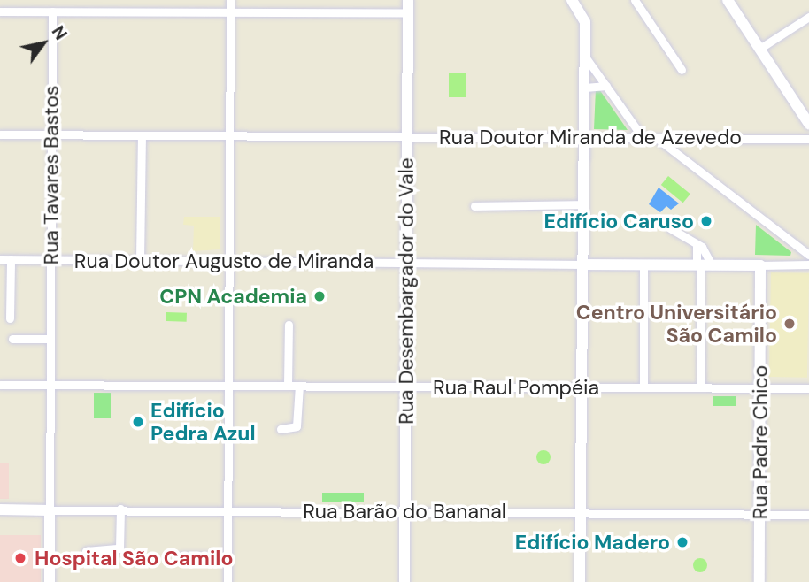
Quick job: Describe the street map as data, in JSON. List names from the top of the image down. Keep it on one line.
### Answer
{"streets":{"street":["Rua Doutor Miranda de Azevedo","Rua Tavares Bastos","Rua Doutor Augusto de Miranda","Rua Desembargador do Vale","Rua Raul Pompéia","Rua Padre Chico","Rua Barão do Bananal"]},"crossings":[["Rua Doutor Miranda de Azevedo","Rua Tavares Bastos"],["Rua Doutor Miranda de Azevedo","Rua Desembargador do Vale"],["Rua Tavares Bastos","Rua Doutor Augusto de Miranda"],["Rua Tavares Bastos","Rua Raul Pompéia"],["Rua Tavares Bastos","Rua Barão do Bananal"],["Rua Doutor Augusto de Miranda","Rua Desembargador do Vale"],["Rua Doutor Augusto de Miranda","Rua Padre Chico"],["Rua Desembargador do Vale","Rua Raul Pompéia"],["Rua Desembargador do Vale","Rua Barão do Bananal"],["Rua Raul Pompéia","Rua Padre Chico"],["Rua Padre Chico","Rua Barão do Bananal"]],"places":["Edifício Caruso","CPN Academia","Centro Universitário São Camilo","Edifício Pedra Azul","Edifício Madero","Hospital São Camilo"],"north":"top right"}
